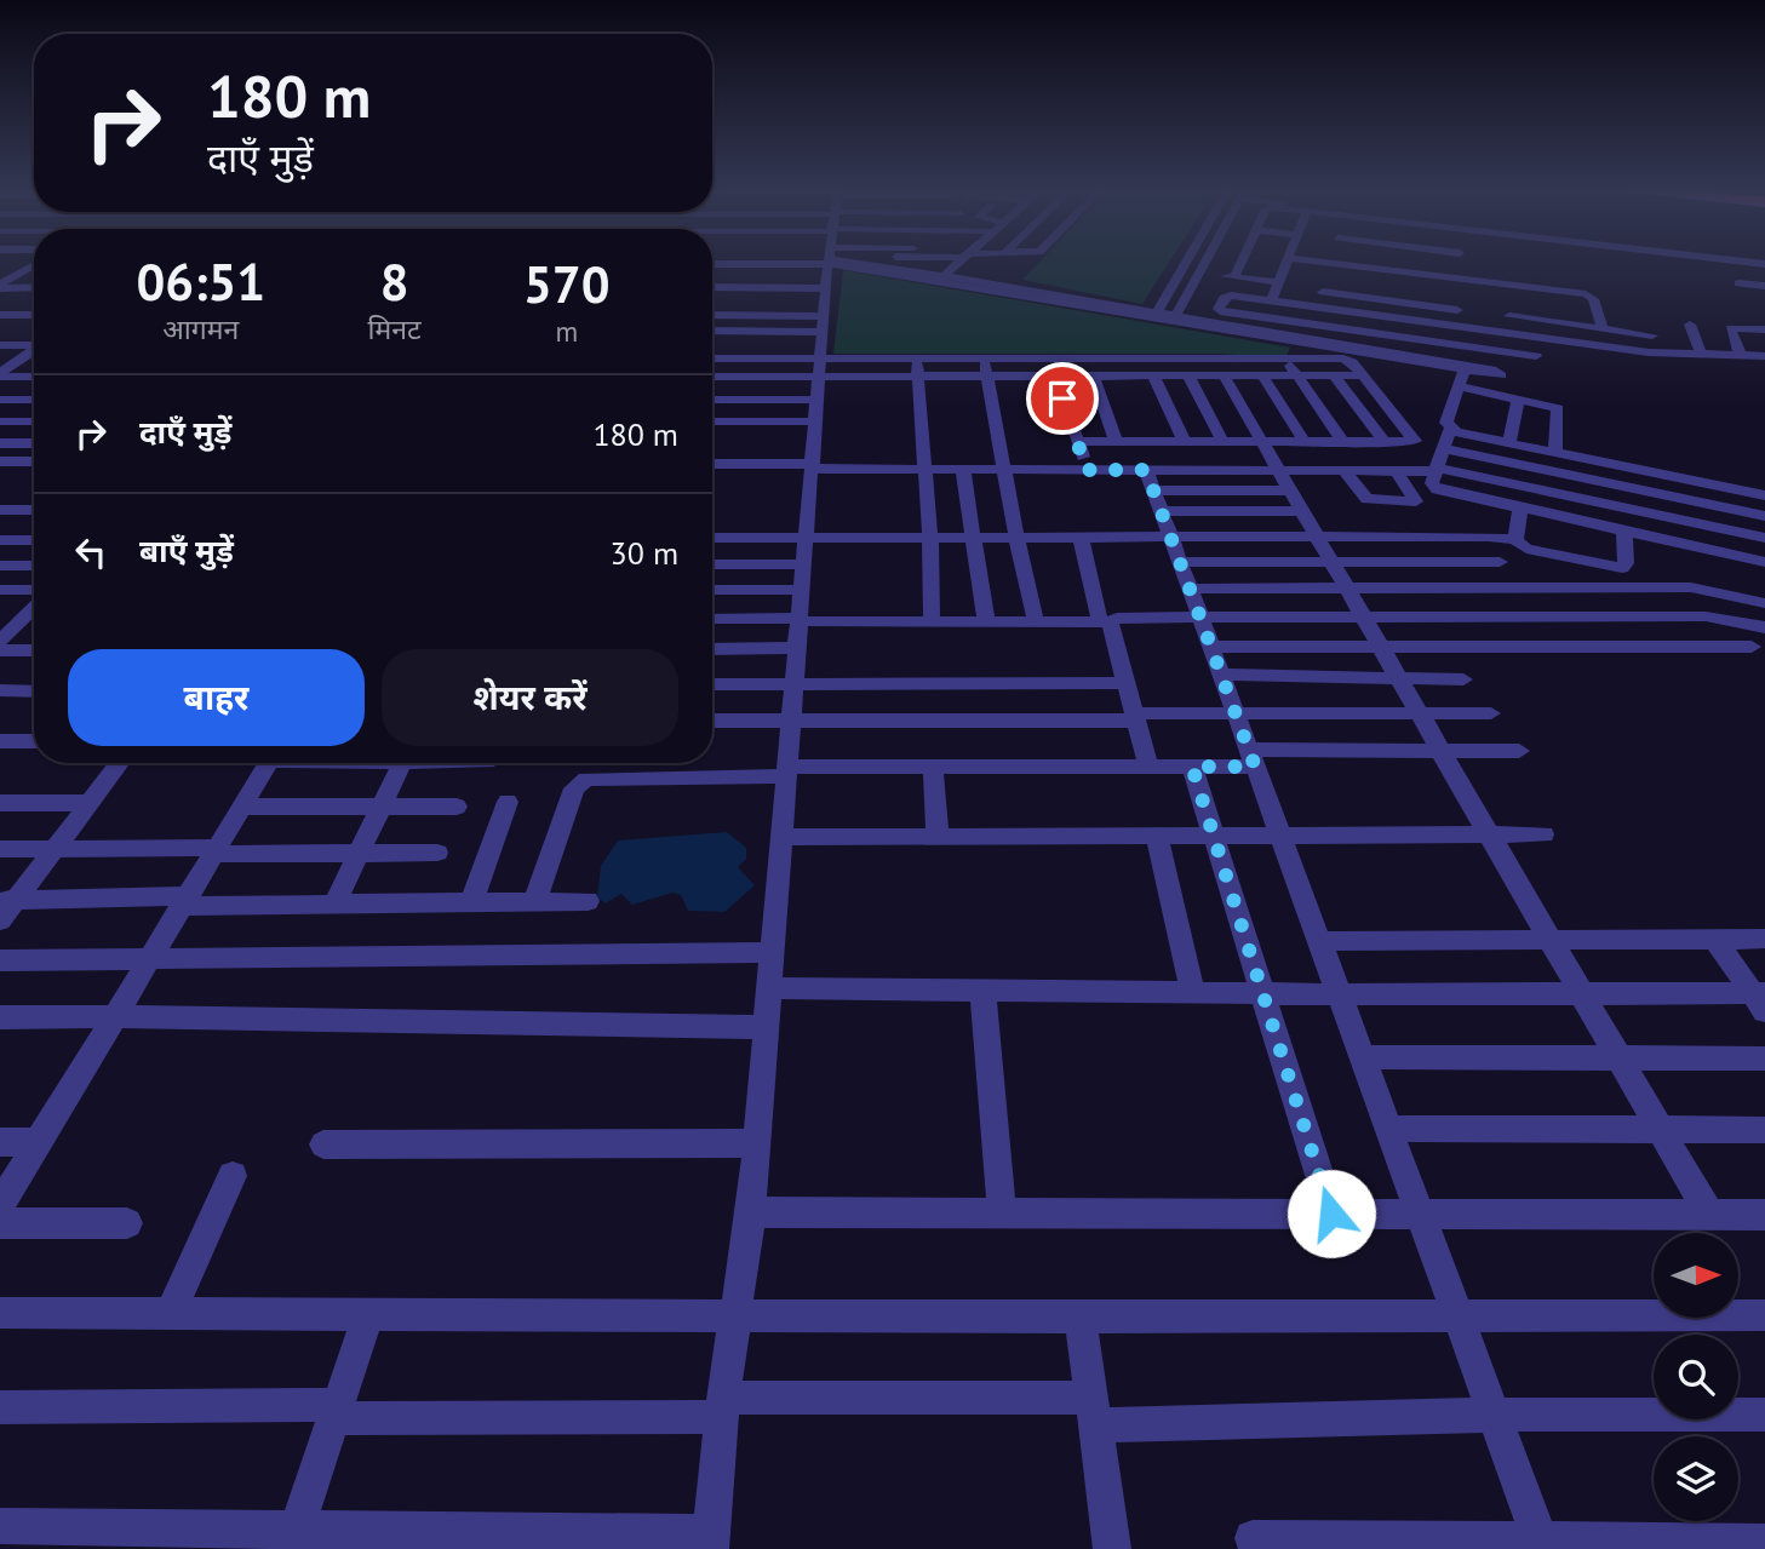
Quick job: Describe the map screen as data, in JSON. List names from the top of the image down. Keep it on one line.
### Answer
{"north":"right","page":{"turn":["180 m","दाएँ मुड़ें"],"eta":["06:51","आगमन","8","मिनट","570","m"],"list":[{"name":"दाएँ मुड़ें","value":"180 m"},{"name":"बाएँ मुड़ें","value":"30 m"}],"buttons":["बाहर","शेयर करें"]}}
